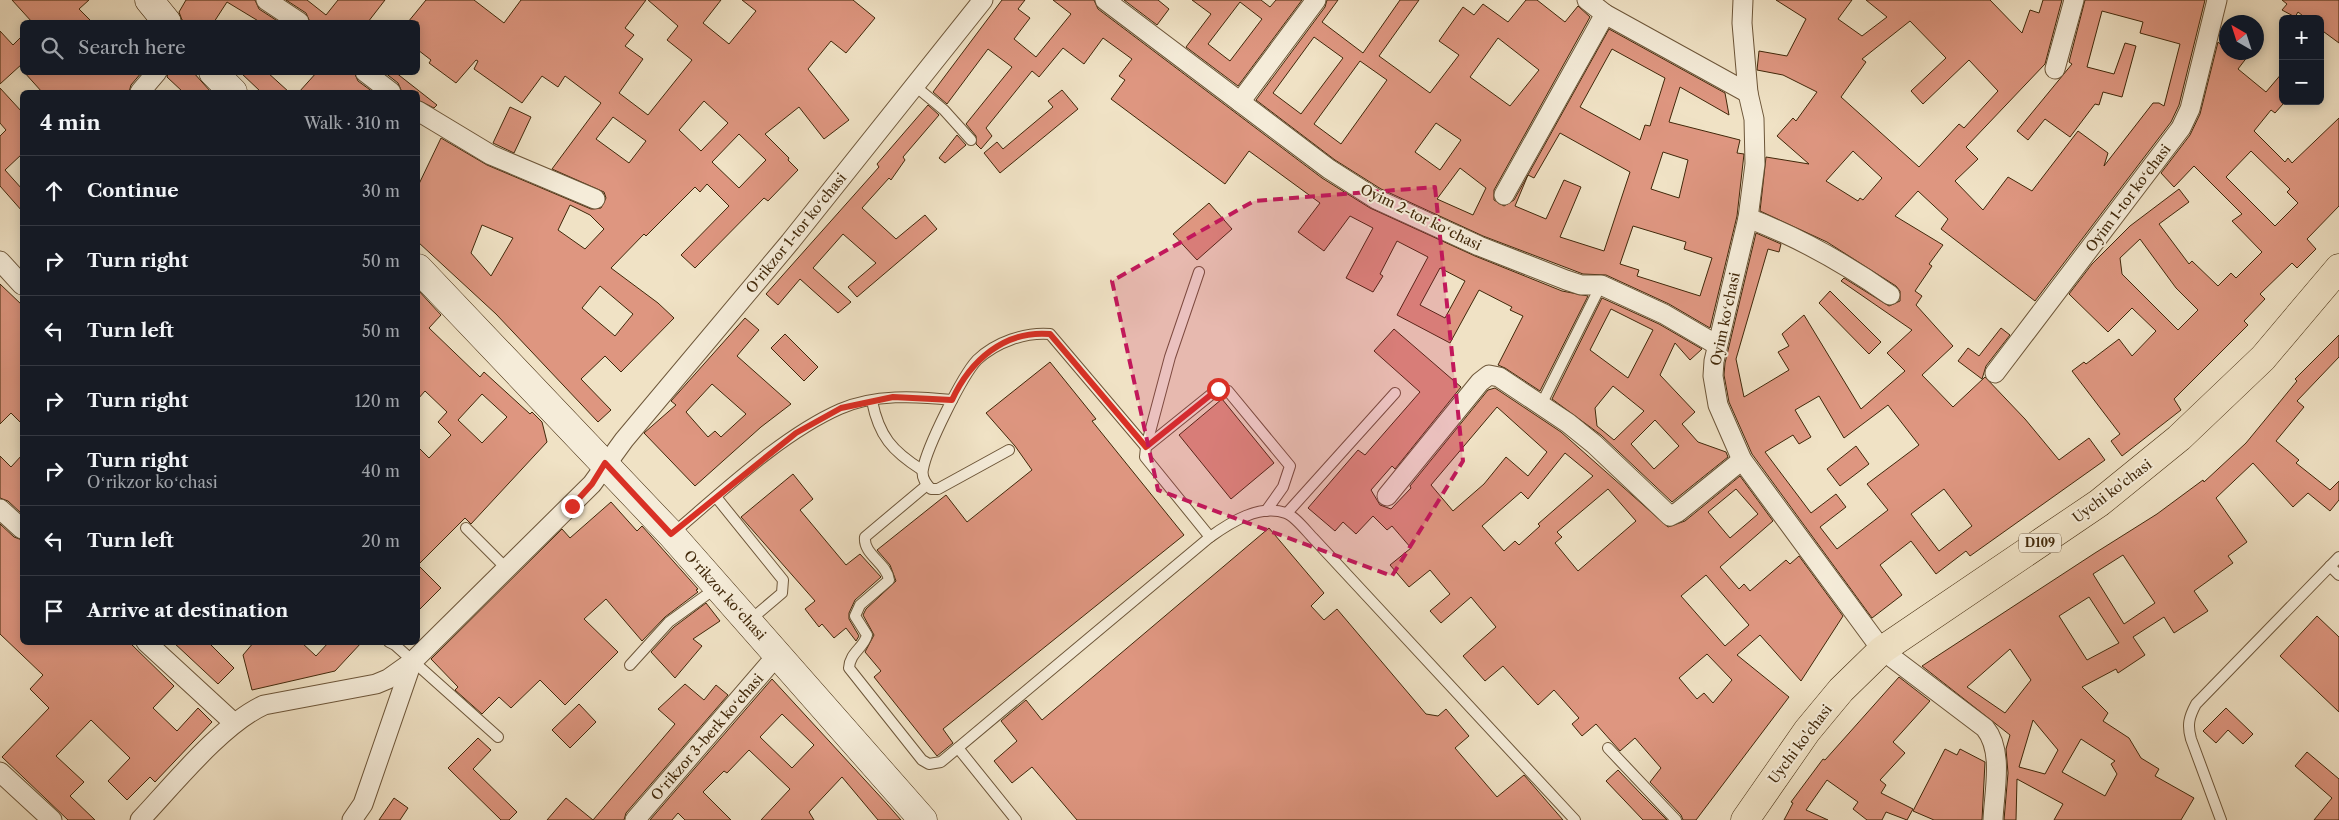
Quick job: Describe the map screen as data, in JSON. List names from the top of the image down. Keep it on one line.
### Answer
{"streets":{"main road":["Uychi ko'chasi","D109","Oʻrikzor koʻchasi"],"street":["Oyim 1-tor koʻchasi","Oyim 2-tor koʻchasi","Oʻrikzor 1-tor koʻchasi","Oyim koʻchasi","Oʻrikzor 3-berk koʻchasi"]},"crossings":[["Oyim 2-tor koʻchasi","Oyim koʻchasi"],["Oʻrikzor 1-tor koʻchasi","Oʻrikzor koʻchasi"],["Oyim koʻchasi","Uychi ko'chasi"],["Oʻrikzor koʻchasi","Oʻrikzor 3-berk koʻchasi"]],"north":"top left","page":{"map_buttons":["+","−"],"search":"Search here","heading":["4 min","Walk · 310 m"],"list":[["Continue","30 m"],["Turn right","50 m"],["Turn left","50 m"],["Turn right","120 m"],["Turn right","Oʻrikzor koʻchasi","40 m"],["Turn left","20 m"],"Arrive at destination"]}}
